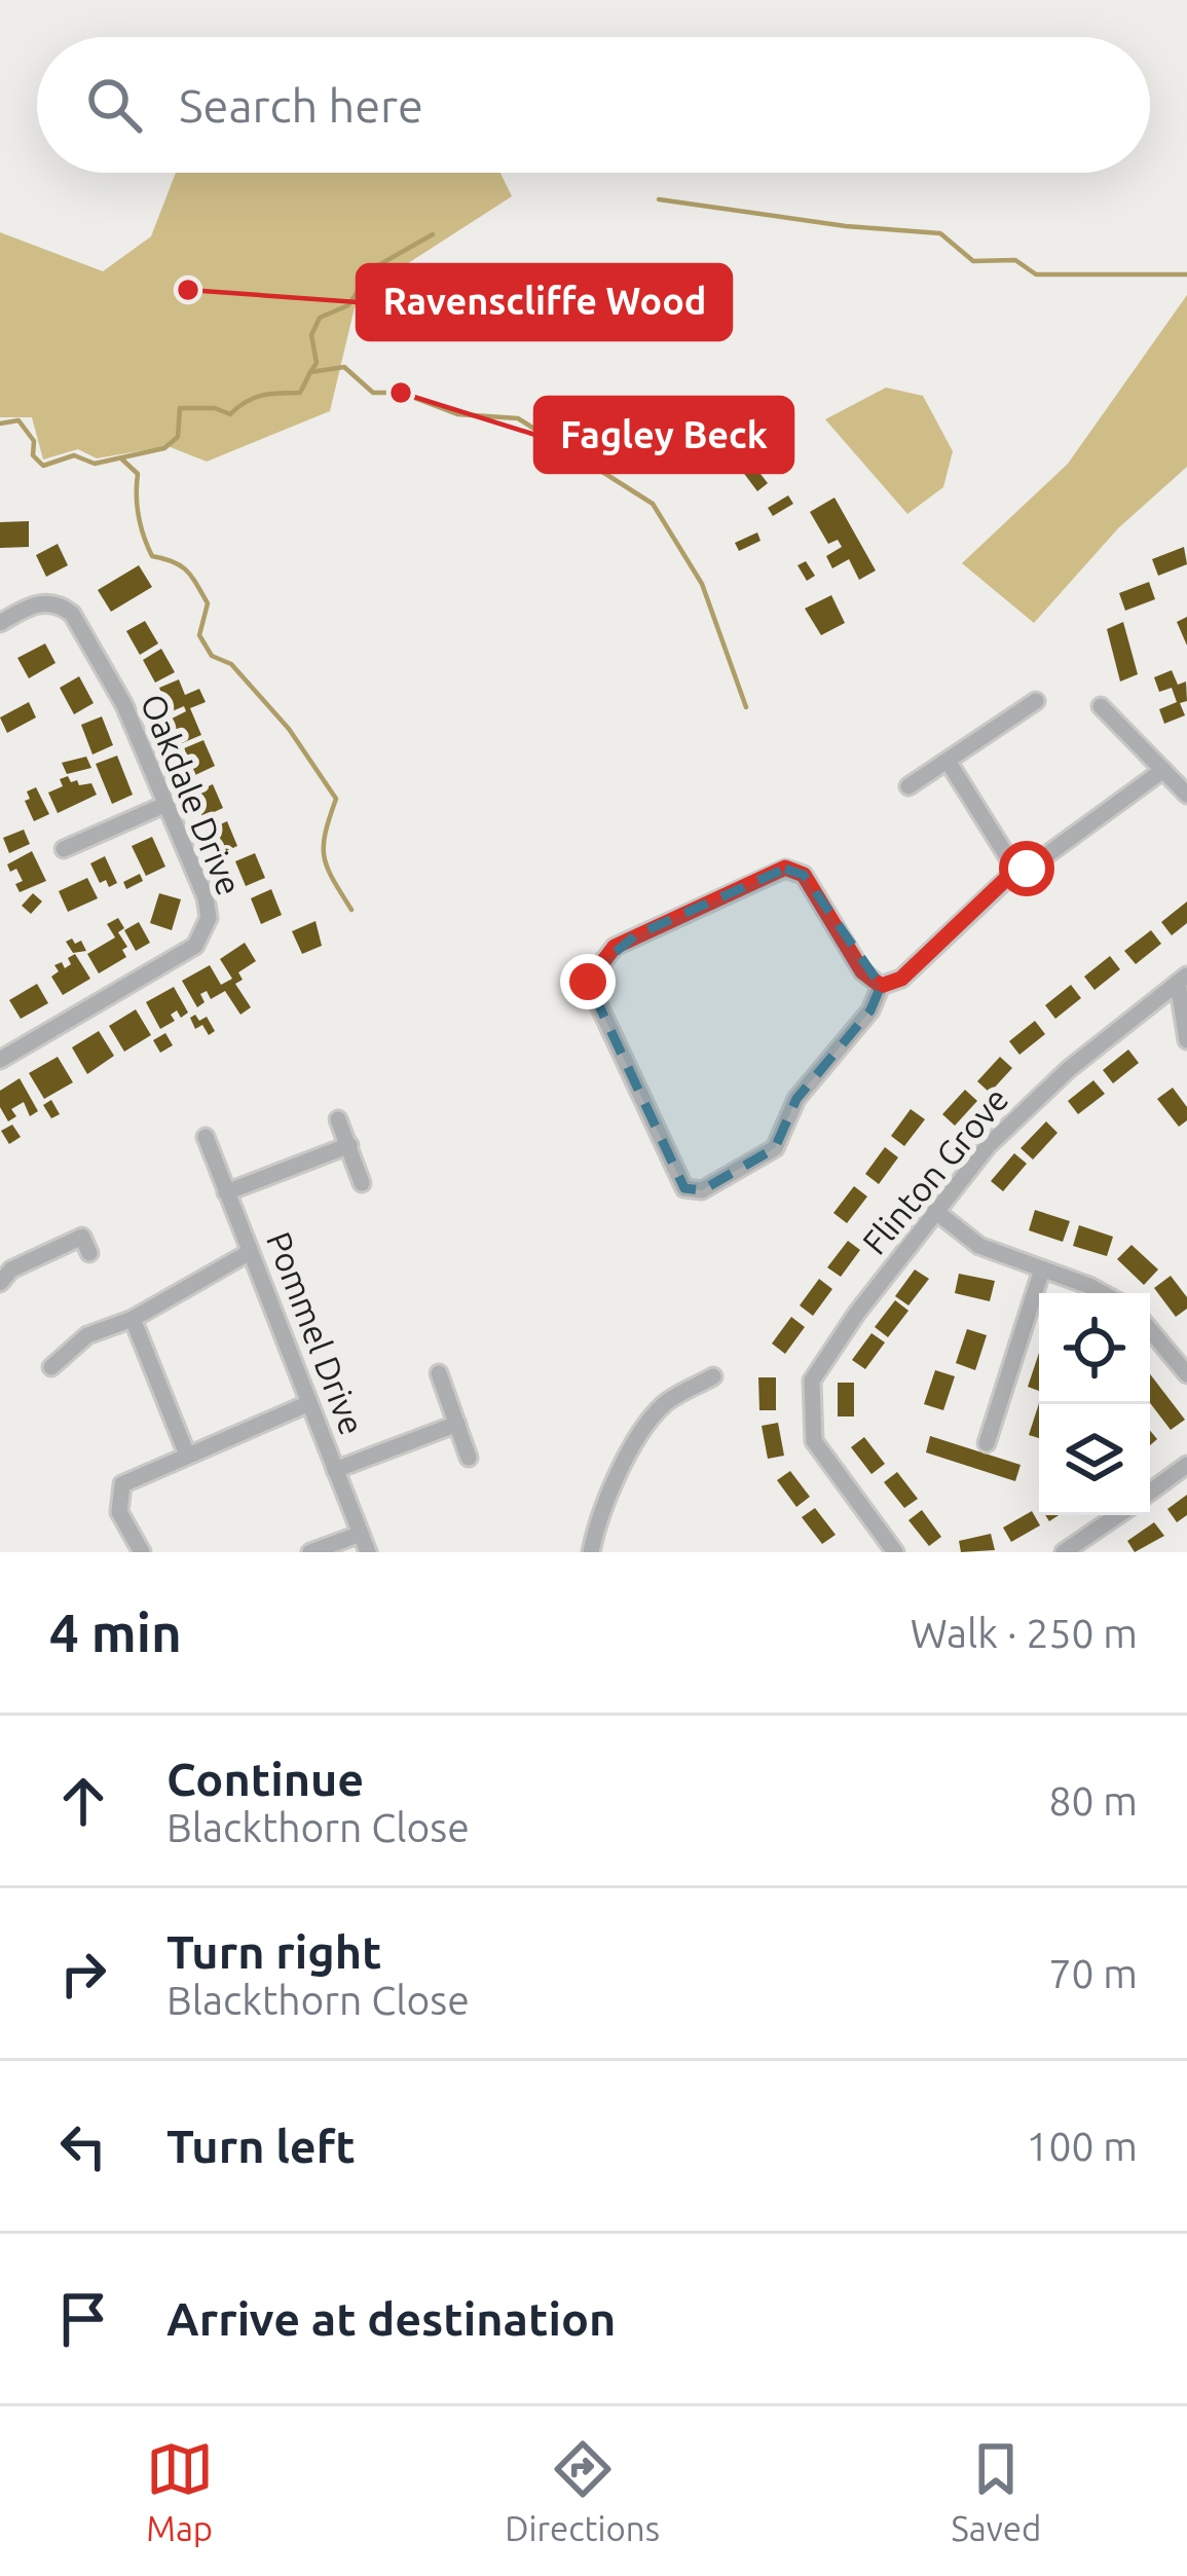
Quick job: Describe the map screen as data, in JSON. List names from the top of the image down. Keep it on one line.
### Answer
{"streets":{"street":["Oakdale Drive","Flinton Grove","Pommel Drive"]},"places":["Ravenscliffe Wood","Fagley Beck"],"page":{"search":"Search here","heading":["4 min","Walk · 250 m"],"list":[["Continue","Blackthorn Close","80 m"],["Turn right","Blackthorn Close","70 m"],["Turn left","100 m"],"Arrive at destination"],"nav":["Map","Directions","Saved"]}}
